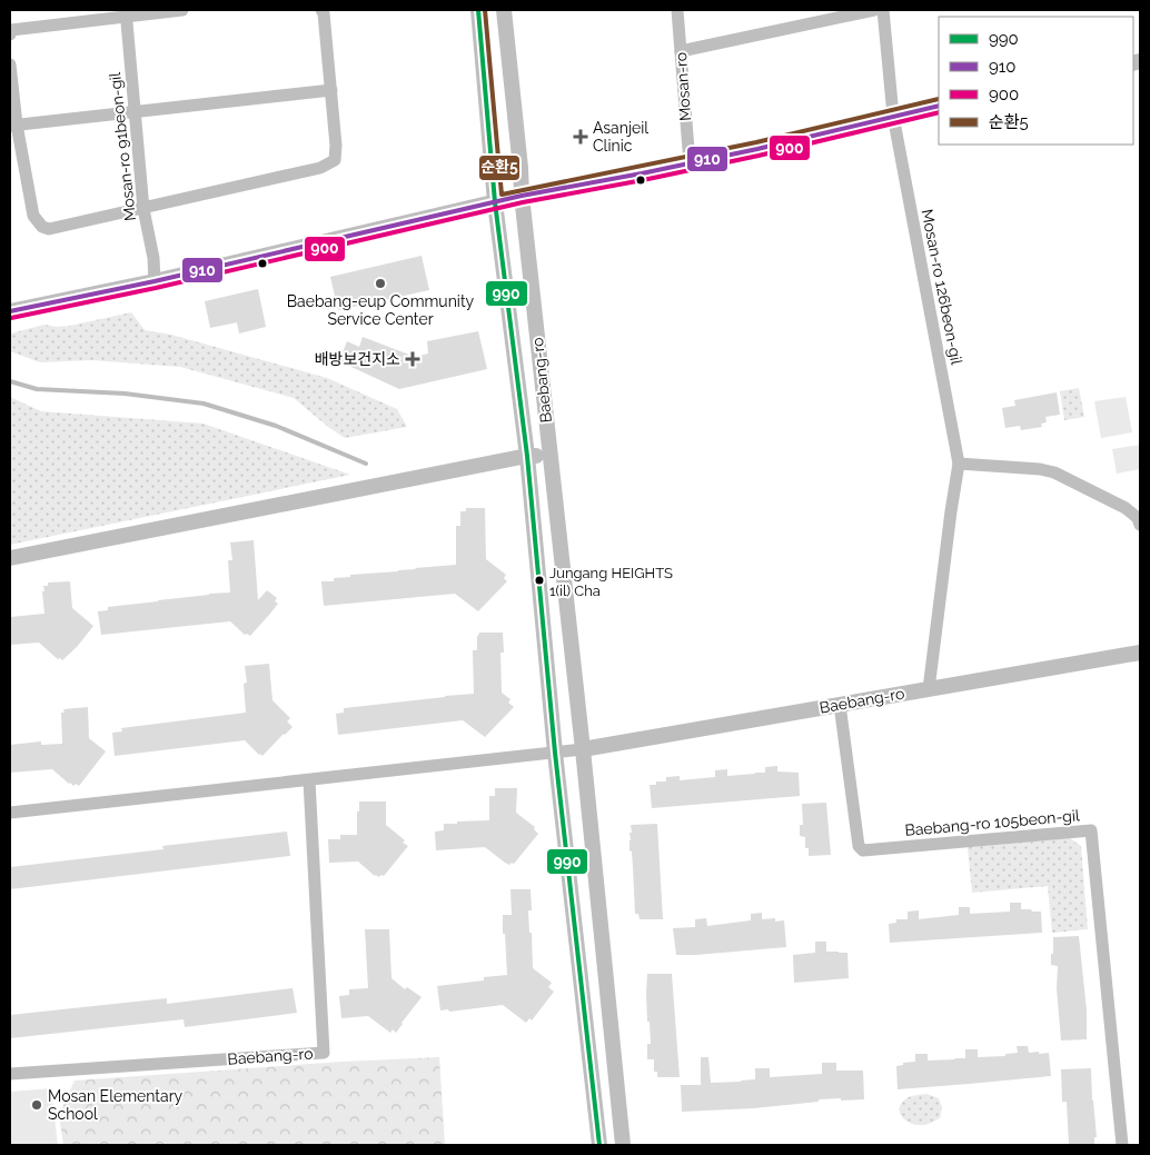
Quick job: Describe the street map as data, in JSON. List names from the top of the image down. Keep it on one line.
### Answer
{"streets":{"street":["Mosan-ro","Mosan-ro 91beon-gil","Mosan-ro 126beon-gil","Baebang-ro","Baebang-ro 105beon-gil"]},"crossings":[["Mosan-ro 126beon-gil","Baebang-ro"],["Baebang-ro","Baebang-ro 105beon-gil"]],"places":{"health":["Asanjeil Clinic","배방보건지소"],"other":["Baebang-eup Community Service Center","Jungang HEIGHTS 1(il) Cha","Mosan Elementary School"]},"lines":["transit line 990","transit line 순환5","transit line 910","transit line 900"],"legend":["990","910","900","순환5"]}
